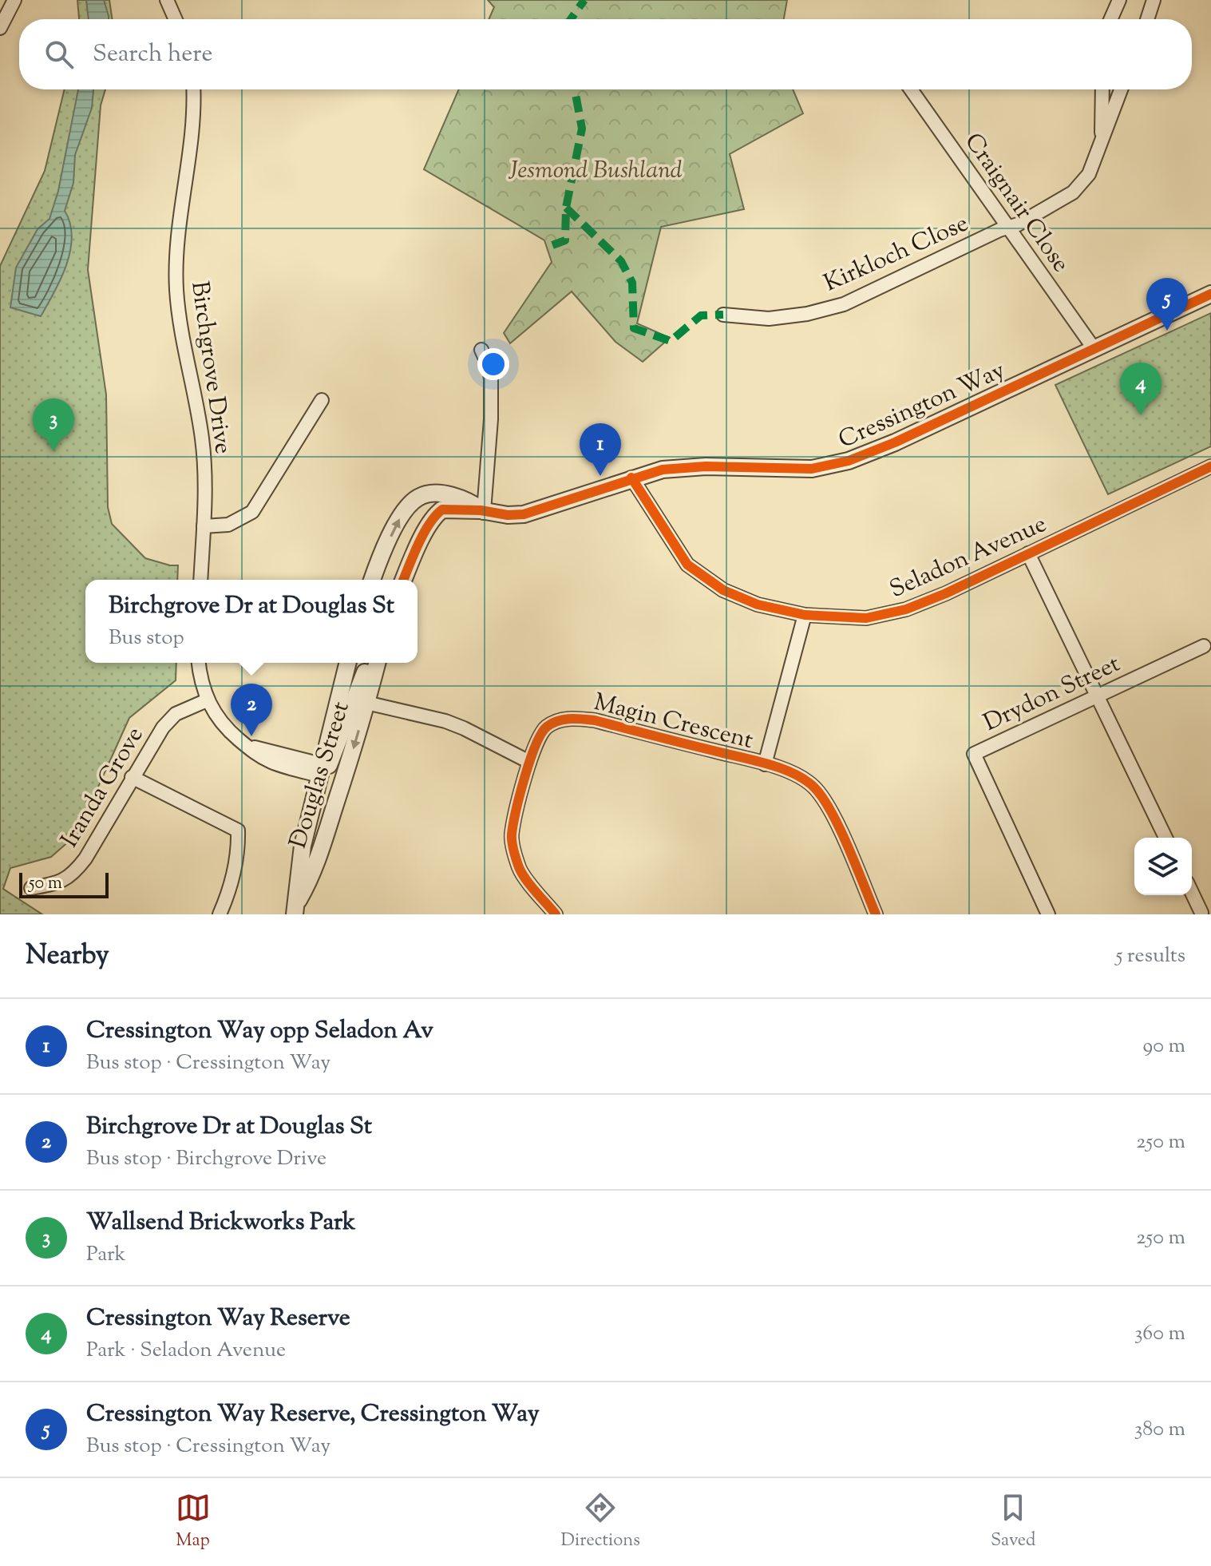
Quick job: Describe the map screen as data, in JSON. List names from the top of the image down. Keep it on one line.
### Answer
{"streets":{"street":["Craignair Close","Kirkloch Close","Birchgrove Drive","Cressington Way","Seladon Avenue","Drydon Street","Magin Crescent","Douglas Street","Iranda Grove"]},"crossings":[["Craignair Close","Kirkloch Close"],["Craignair Close","Cressington Way"],["Cressington Way","Seladon Avenue"]],"parks":["Jesmond Bushland"],"scale_bar":"50 m","page":{"search":"Search here","pins":["5","4","3","1","2"],"popup":["Birchgrove Dr at Douglas St","Bus stop"],"scale":"50 m","heading":["Nearby","5 results"],"list":[{"mark":"1","name":"Cressington Way opp Seladon Av","note":"Bus stop · Cressington Way","value":"90 m"},{"mark":"2","name":"Birchgrove Dr at Douglas St","note":"Bus stop · Birchgrove Drive","value":"250 m"},{"mark":"3","name":"Wallsend Brickworks Park","note":"Park","value":"250 m"},{"mark":"4","name":"Cressington Way Reserve","note":"Park · Seladon Avenue","value":"360 m"},{"mark":"5","name":"Cressington Way Reserve, Cressington Way","note":"Bus stop · Cressington Way","value":"380 m"}],"nav":["Map","Directions","Saved"]}}
